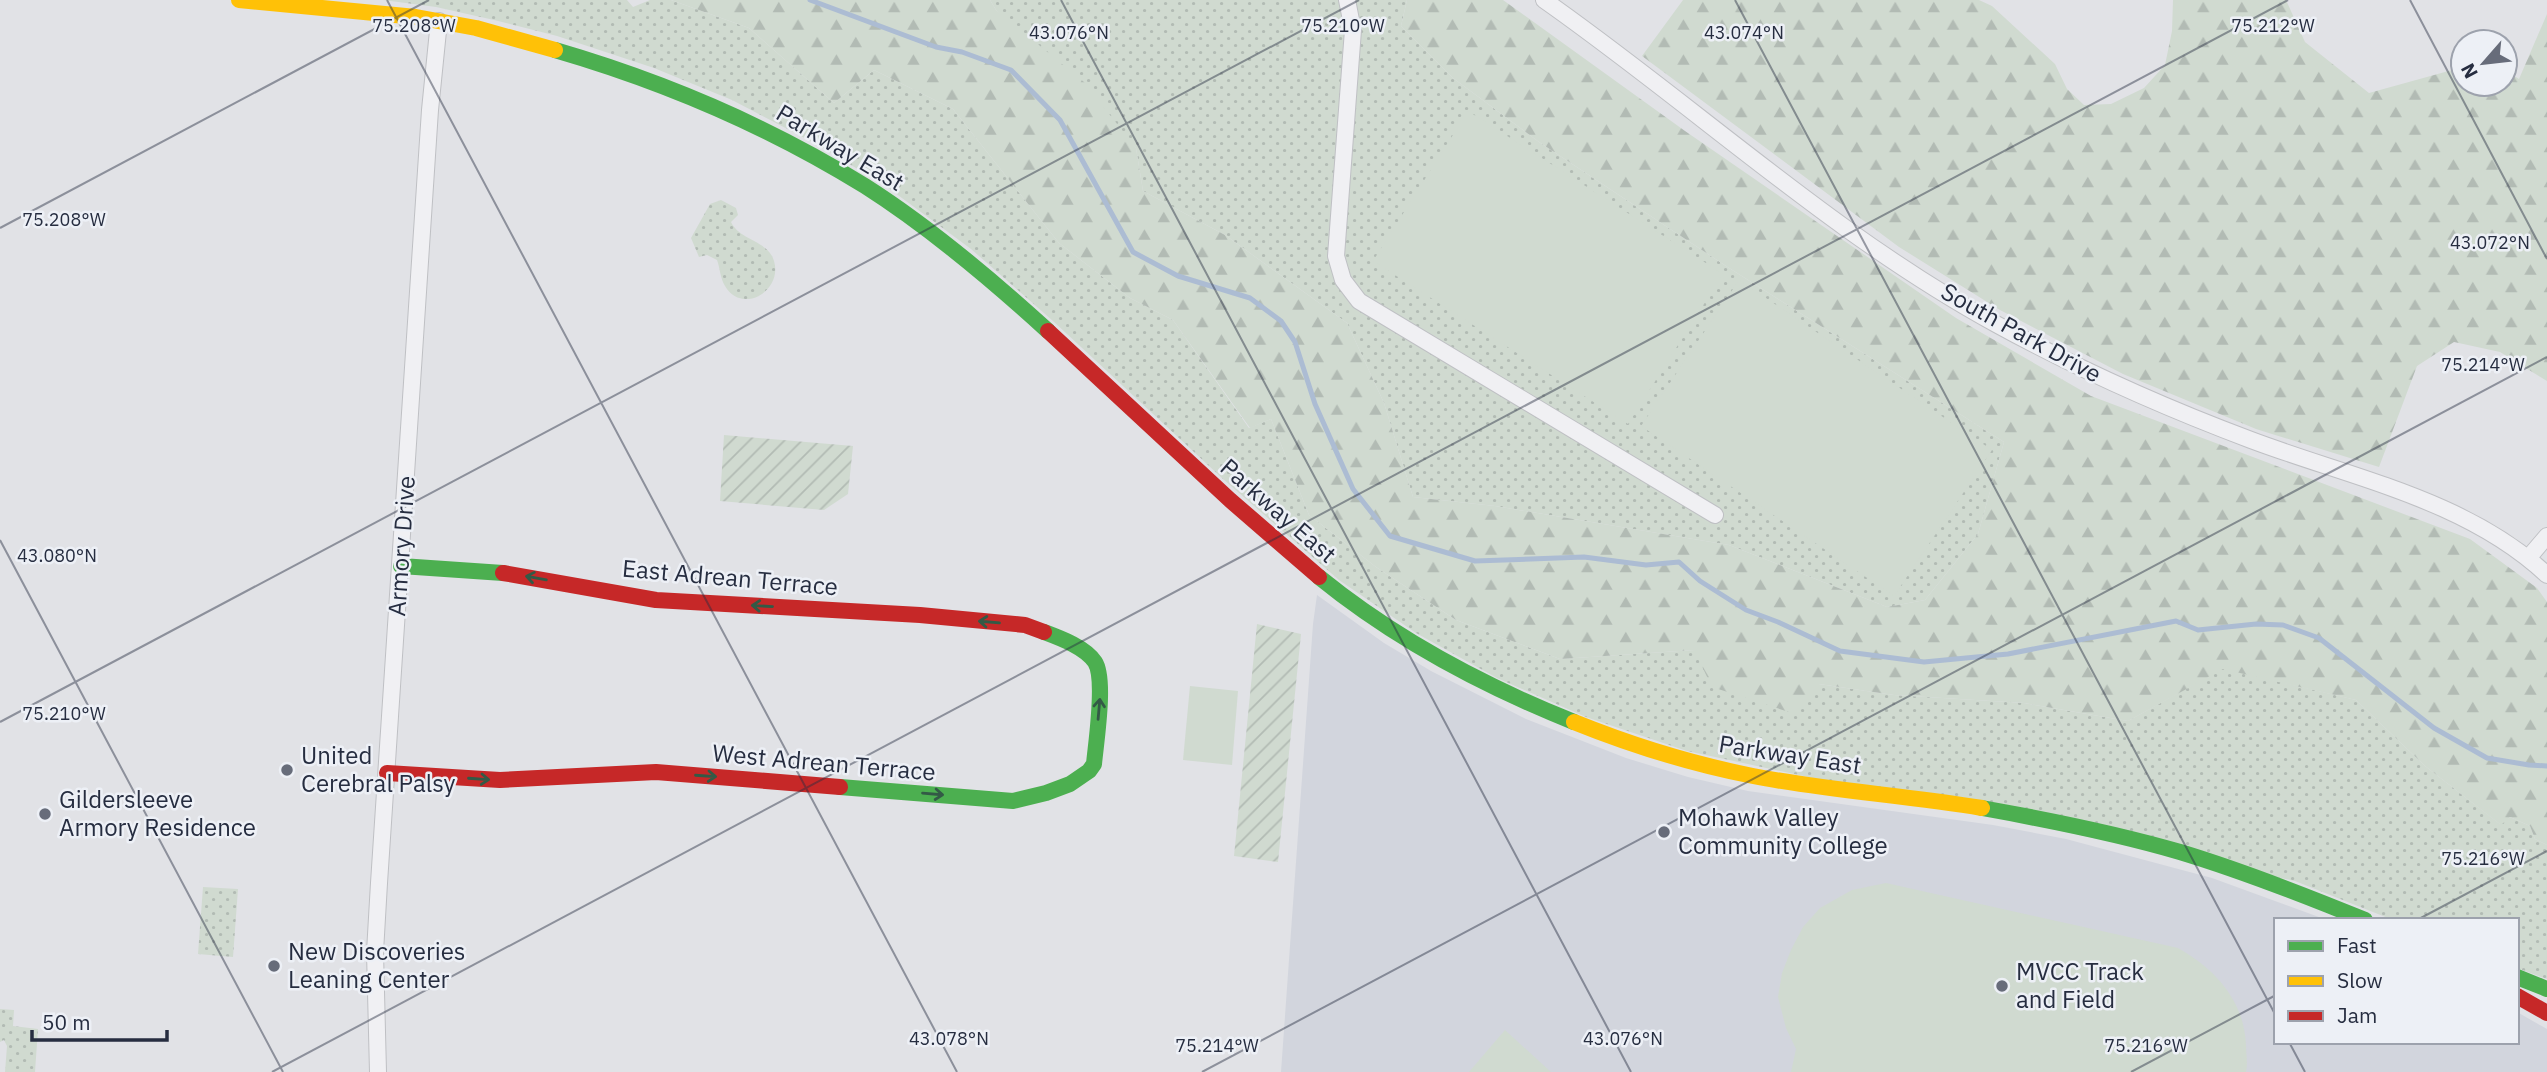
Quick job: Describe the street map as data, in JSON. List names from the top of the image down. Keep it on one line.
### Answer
{"streets":{"street":["Parkway East","South Park Drive","Armory Drive","East Adrean Terrace","West Adrean Terrace"]},"crossings":[["Parkway East","Armory Drive"],["Armory Drive","East Adrean Terrace"],["Armory Drive","West Adrean Terrace"],["East Adrean Terrace","West Adrean Terrace"]],"one_way":["East Adrean Terrace"],"places":["United Cerebral Palsy","Gildersleeve Armory Residence","Mohawk Valley Community College","New Discoveries Leaning Center","MVCC Track and Field"],"legend":["Fast","Slow","Jam"],"scale_bar":"50 m","north":"bottom left","coordinates":["75.210°W","75.212°W","75.208°W","43.076°N","43.074°N","43.072°N","75.214°W","43.080°N","75.216°W","43.078°N"]}
